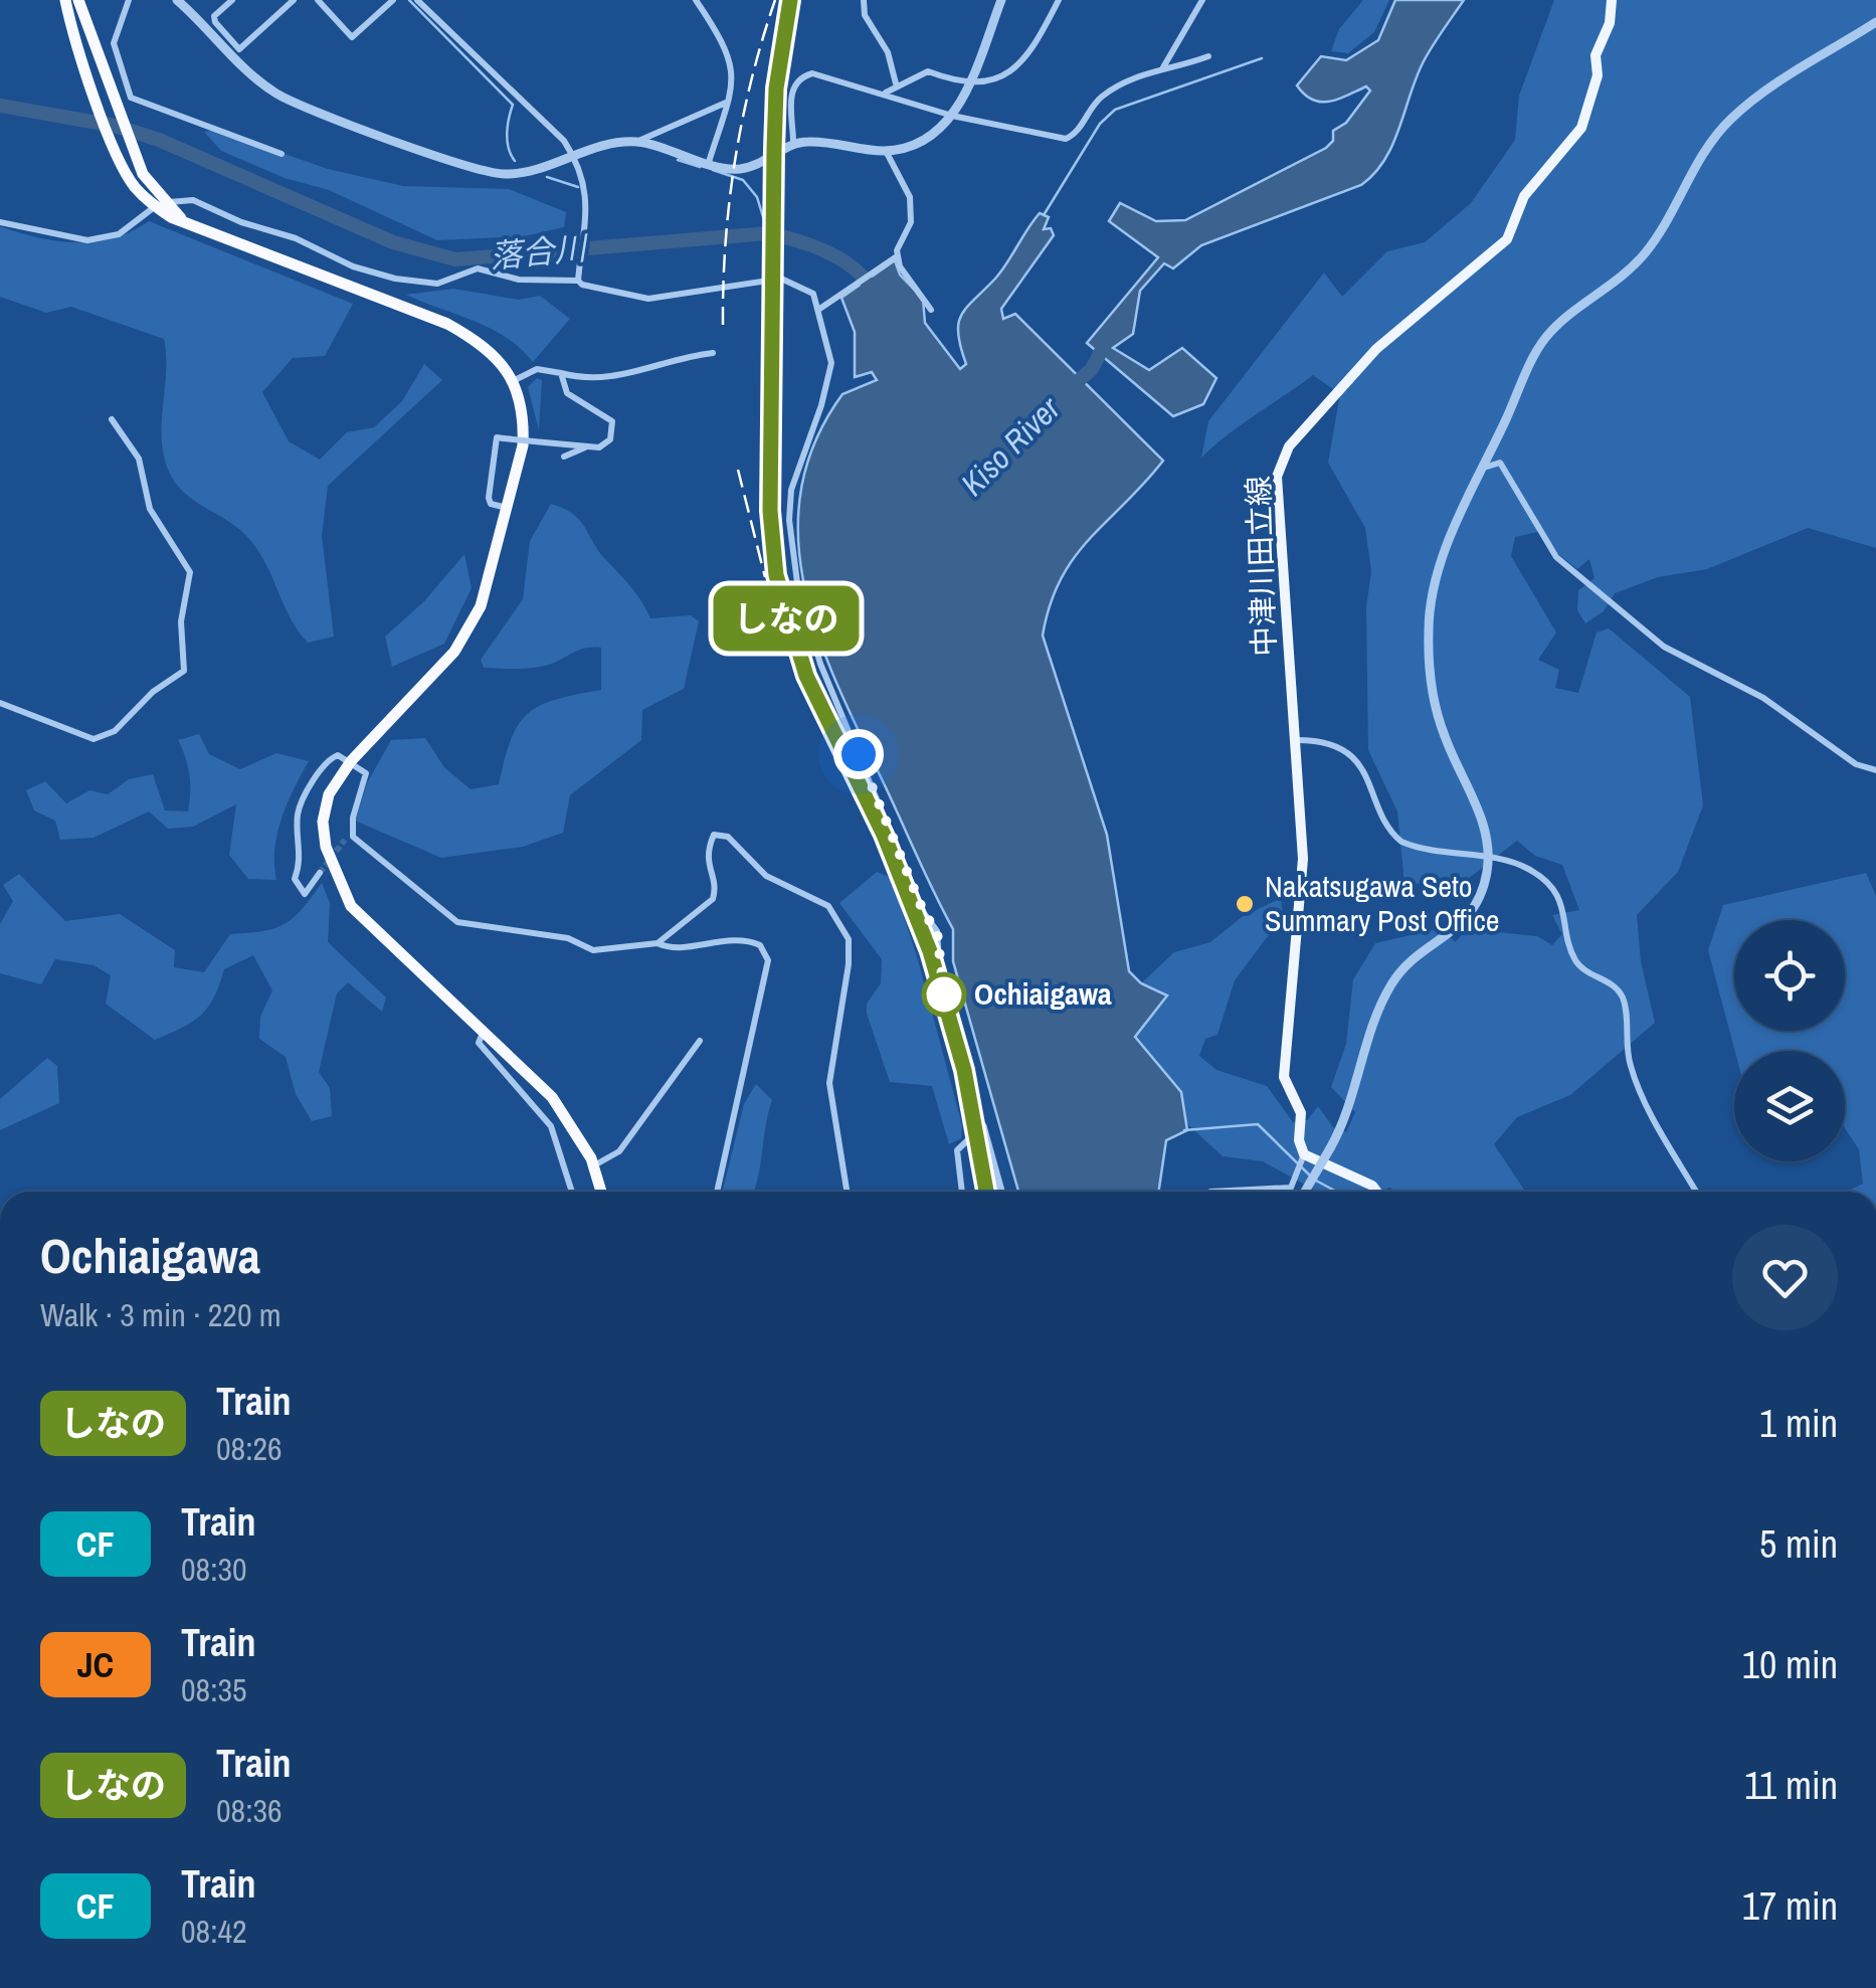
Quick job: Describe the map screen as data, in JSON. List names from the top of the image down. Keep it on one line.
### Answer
{"streets":{"main road":["中津川田立線"]},"water":["落合川","Kiso River"],"places":["Nakatsugawa Seto Summary Post Office","Ochiaigawa"],"page":{"on_map":"しなの","heading":["Ochiaigawa","Walk · 3 min · 220 m"],"list":[{"mark":"しなの","name":"Train","note":"08:26","value":"1 min"},{"mark":"CF","name":"Train","note":"08:30","value":"5 min"},{"mark":"JC","name":"Train","note":"08:35","value":"10 min"},{"mark":"しなの","name":"Train","note":"08:36","value":"11 min"},{"mark":"CF","name":"Train","note":"08:42","value":"17 min"}]}}
